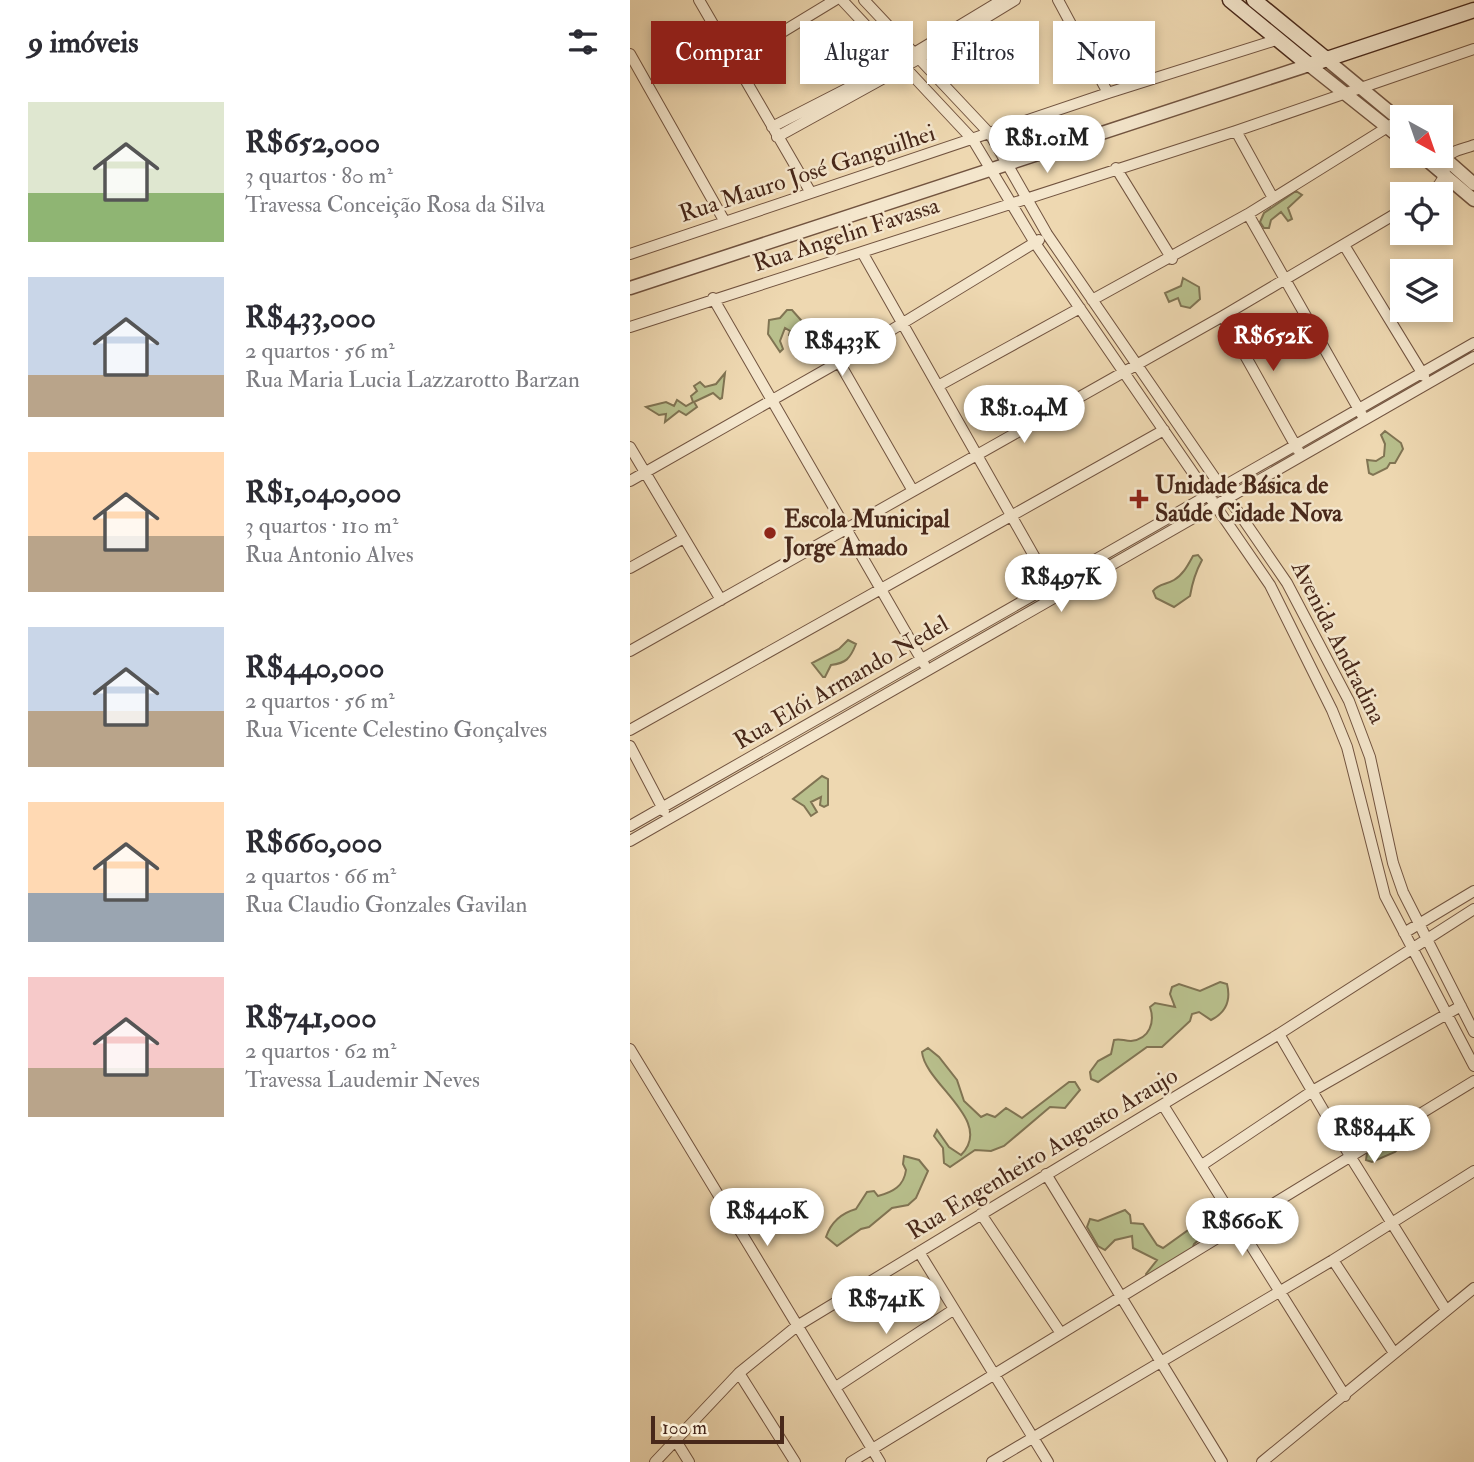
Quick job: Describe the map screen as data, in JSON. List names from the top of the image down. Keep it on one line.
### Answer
{"streets":{"street":["Rua Mauro José Ganguilhei","Rua Angelin Favassa","Avenida Andradina","Rua Elói Armando Nedel","Rua Engenheiro Augusto Araujo"]},"crossings":[["Rua Mauro José Ganguilhei","Avenida Andradina"],["Rua Angelin Favassa","Avenida Andradina"],["Avenida Andradina","Rua Elói Armando Nedel"],["Avenida Andradina","Rua Engenheiro Augusto Araujo"]],"places":{"health":["Unidade Básica de Saúde Cidade Nova"],"other":["Escola Municipal Jorge Amado"]},"scale_bar":"100 m","north":"bottom right","page":{"heading":"9 imóveis","chip":["Comprar","Alugar","Filtros","Novo"],"list":[{"name":"R$652,000","note":"3 quartos · 80 m² · Travessa Conceição Rosa da Silva"},{"name":"R$433,000","note":"2 quartos · 56 m² · Rua Maria Lucia Lazzarotto Barzan"},{"name":"R$1,040,000","note":"3 quartos · 110 m² · Rua Antonio Alves"},{"name":"R$440,000","note":"2 quartos · 56 m² · Rua Vicente Celestino Gonçalves"},{"name":"R$660,000","note":"2 quartos · 66 m² · Rua Claudio Gonzales Gavilan"},{"name":"R$741,000","note":"2 quartos · 62 m² · Travessa Laudemir Neves"}],"price":["R$1.01M","R$652K","R$433K","R$1.04M","R$497K","R$844K","R$440K","R$660K","R$741K"],"scale":"100 m"}}
